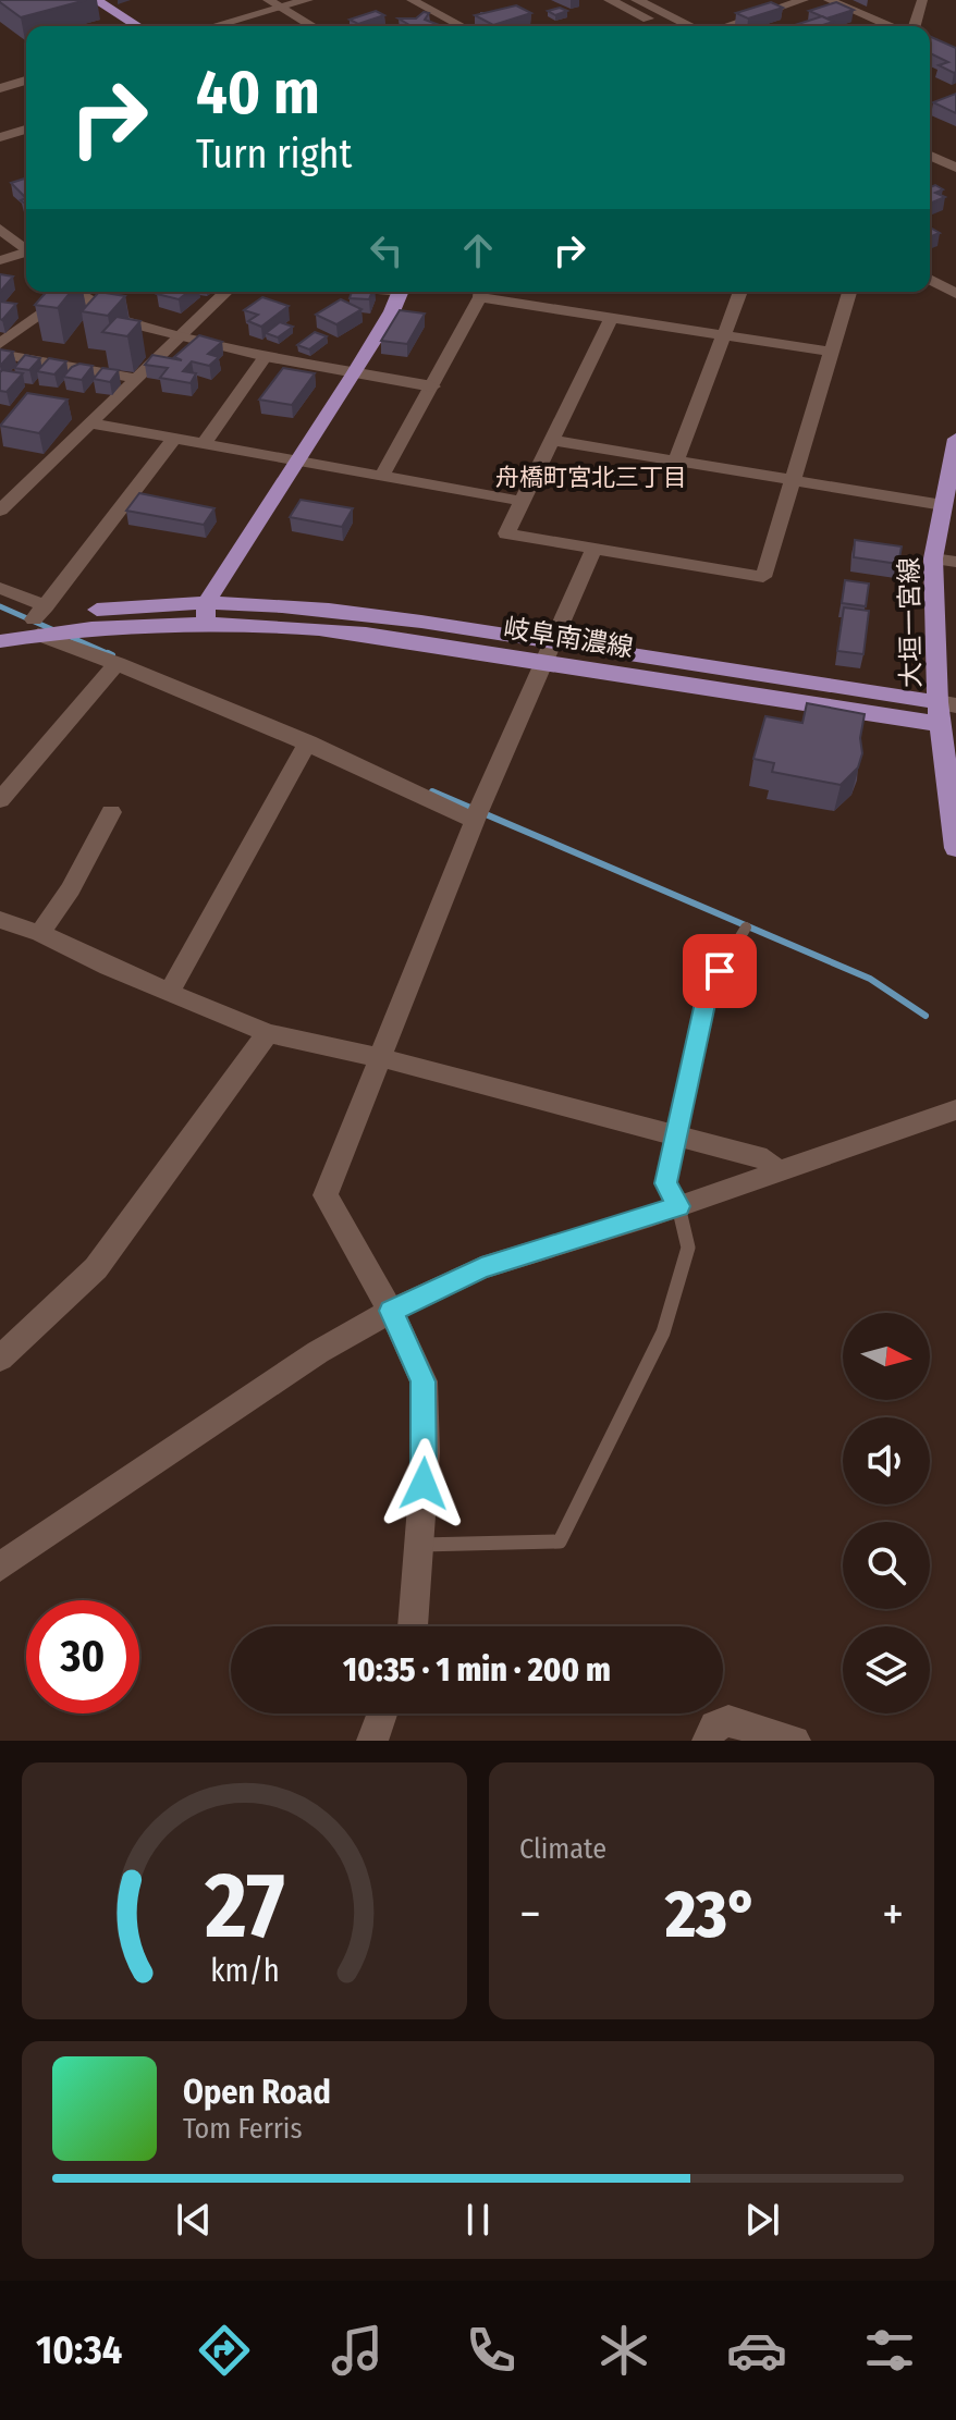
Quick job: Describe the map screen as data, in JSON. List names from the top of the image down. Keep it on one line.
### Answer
{"streets":{"main road":["大垣一宮線","岐阜南濃線"]},"crossings":[["大垣一宮線","岐阜南濃線"]],"districts":["舟橋町宮北三丁目"],"north":"right","page":{"turn":["40 m","Turn right"],"limit":"30","trip":"10:35 · 1 min · 200 m","tile":"Climate","heat":["−","23°","+"],"song":["Open Road","Tom Ferris"],"tabs":"10:34","gauge":["27","km/h"]}}
